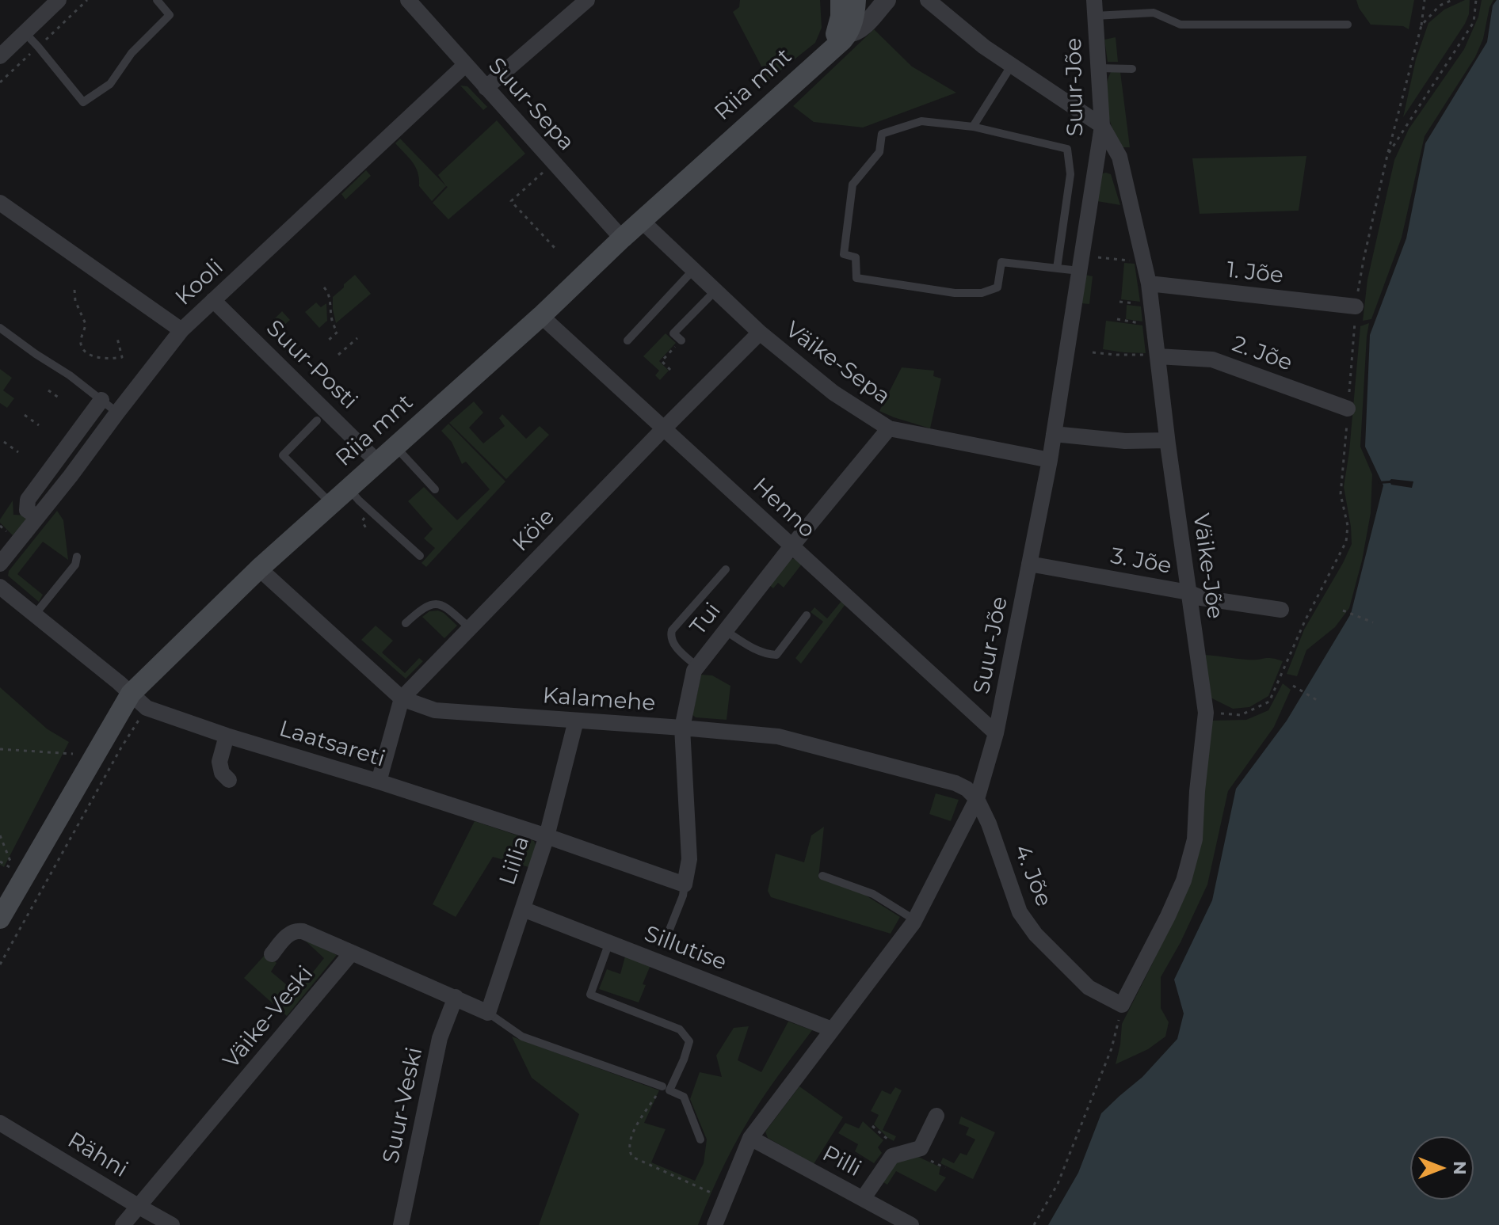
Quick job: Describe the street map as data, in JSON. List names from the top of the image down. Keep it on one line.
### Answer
{"streets":{"main road":["Riia mnt"],"street":["Suur-Jõe","Suur-Sepa","1. Jõe","Kooli","2. Jõe","Väike-Sepa","Suur-Posti","Henno","Köie","3. Jõe","Väike-Jõe","Tui","Kalamehe","Laatsareti","Liilia","4. Jõe","Sillutise","Väike-Veski","Suur-Veski","Rähni","Pilli"]},"crossings":[["Riia mnt","Suur-Sepa"],["Riia mnt","Väike-Sepa"],["Riia mnt","Suur-Posti"],["Riia mnt","Henno"],["Riia mnt","Kalamehe"],["Riia mnt","Laatsareti"],["Suur-Jõe","Väike-Sepa"],["Suur-Jõe","Henno"],["Suur-Jõe","3. Jõe"],["Suur-Jõe","Väike-Jõe"],["Suur-Jõe","Kalamehe"],["Suur-Jõe","4. Jõe"],["Suur-Jõe","Sillutise"],["Suur-Jõe","Pilli"],["Suur-Sepa","Kooli"],["1. Jõe","Väike-Jõe"],["Kooli","Suur-Posti"],["2. Jõe","Väike-Jõe"],["Väike-Sepa","Köie"],["Väike-Sepa","Tui"],["Henno","Köie"],["Henno","Tui"],["Köie","Kalamehe"],["Köie","Laatsareti"],["3. Jõe","Väike-Jõe"],["Väike-Jõe","4. Jõe"],["Tui","Kalamehe"],["Tui","Laatsareti"],["Kalamehe","Liilia"],["Kalamehe","4. Jõe"],["Laatsareti","Liilia"],["Liilia","Sillutise"],["Väike-Veski","Rähni"]],"north":"right"}
